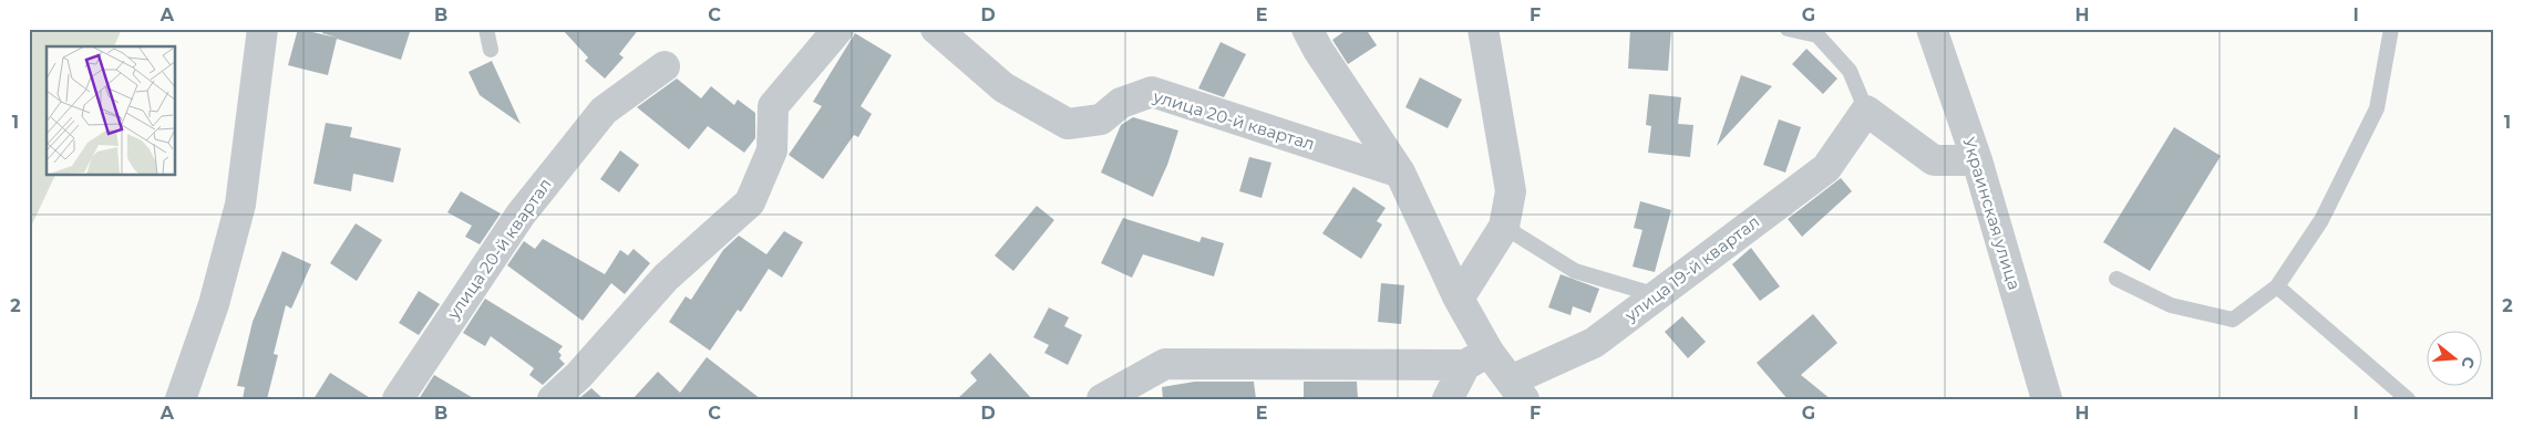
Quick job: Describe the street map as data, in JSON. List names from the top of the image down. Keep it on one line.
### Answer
{"streets":{"street":["улица 20-й квартал","Украинская улица","улица 19-й квартал"]},"north":"right","grid":{"columns":["A","B","C","D","E","F","G","H","I"],"rows":["1","2"]}}
